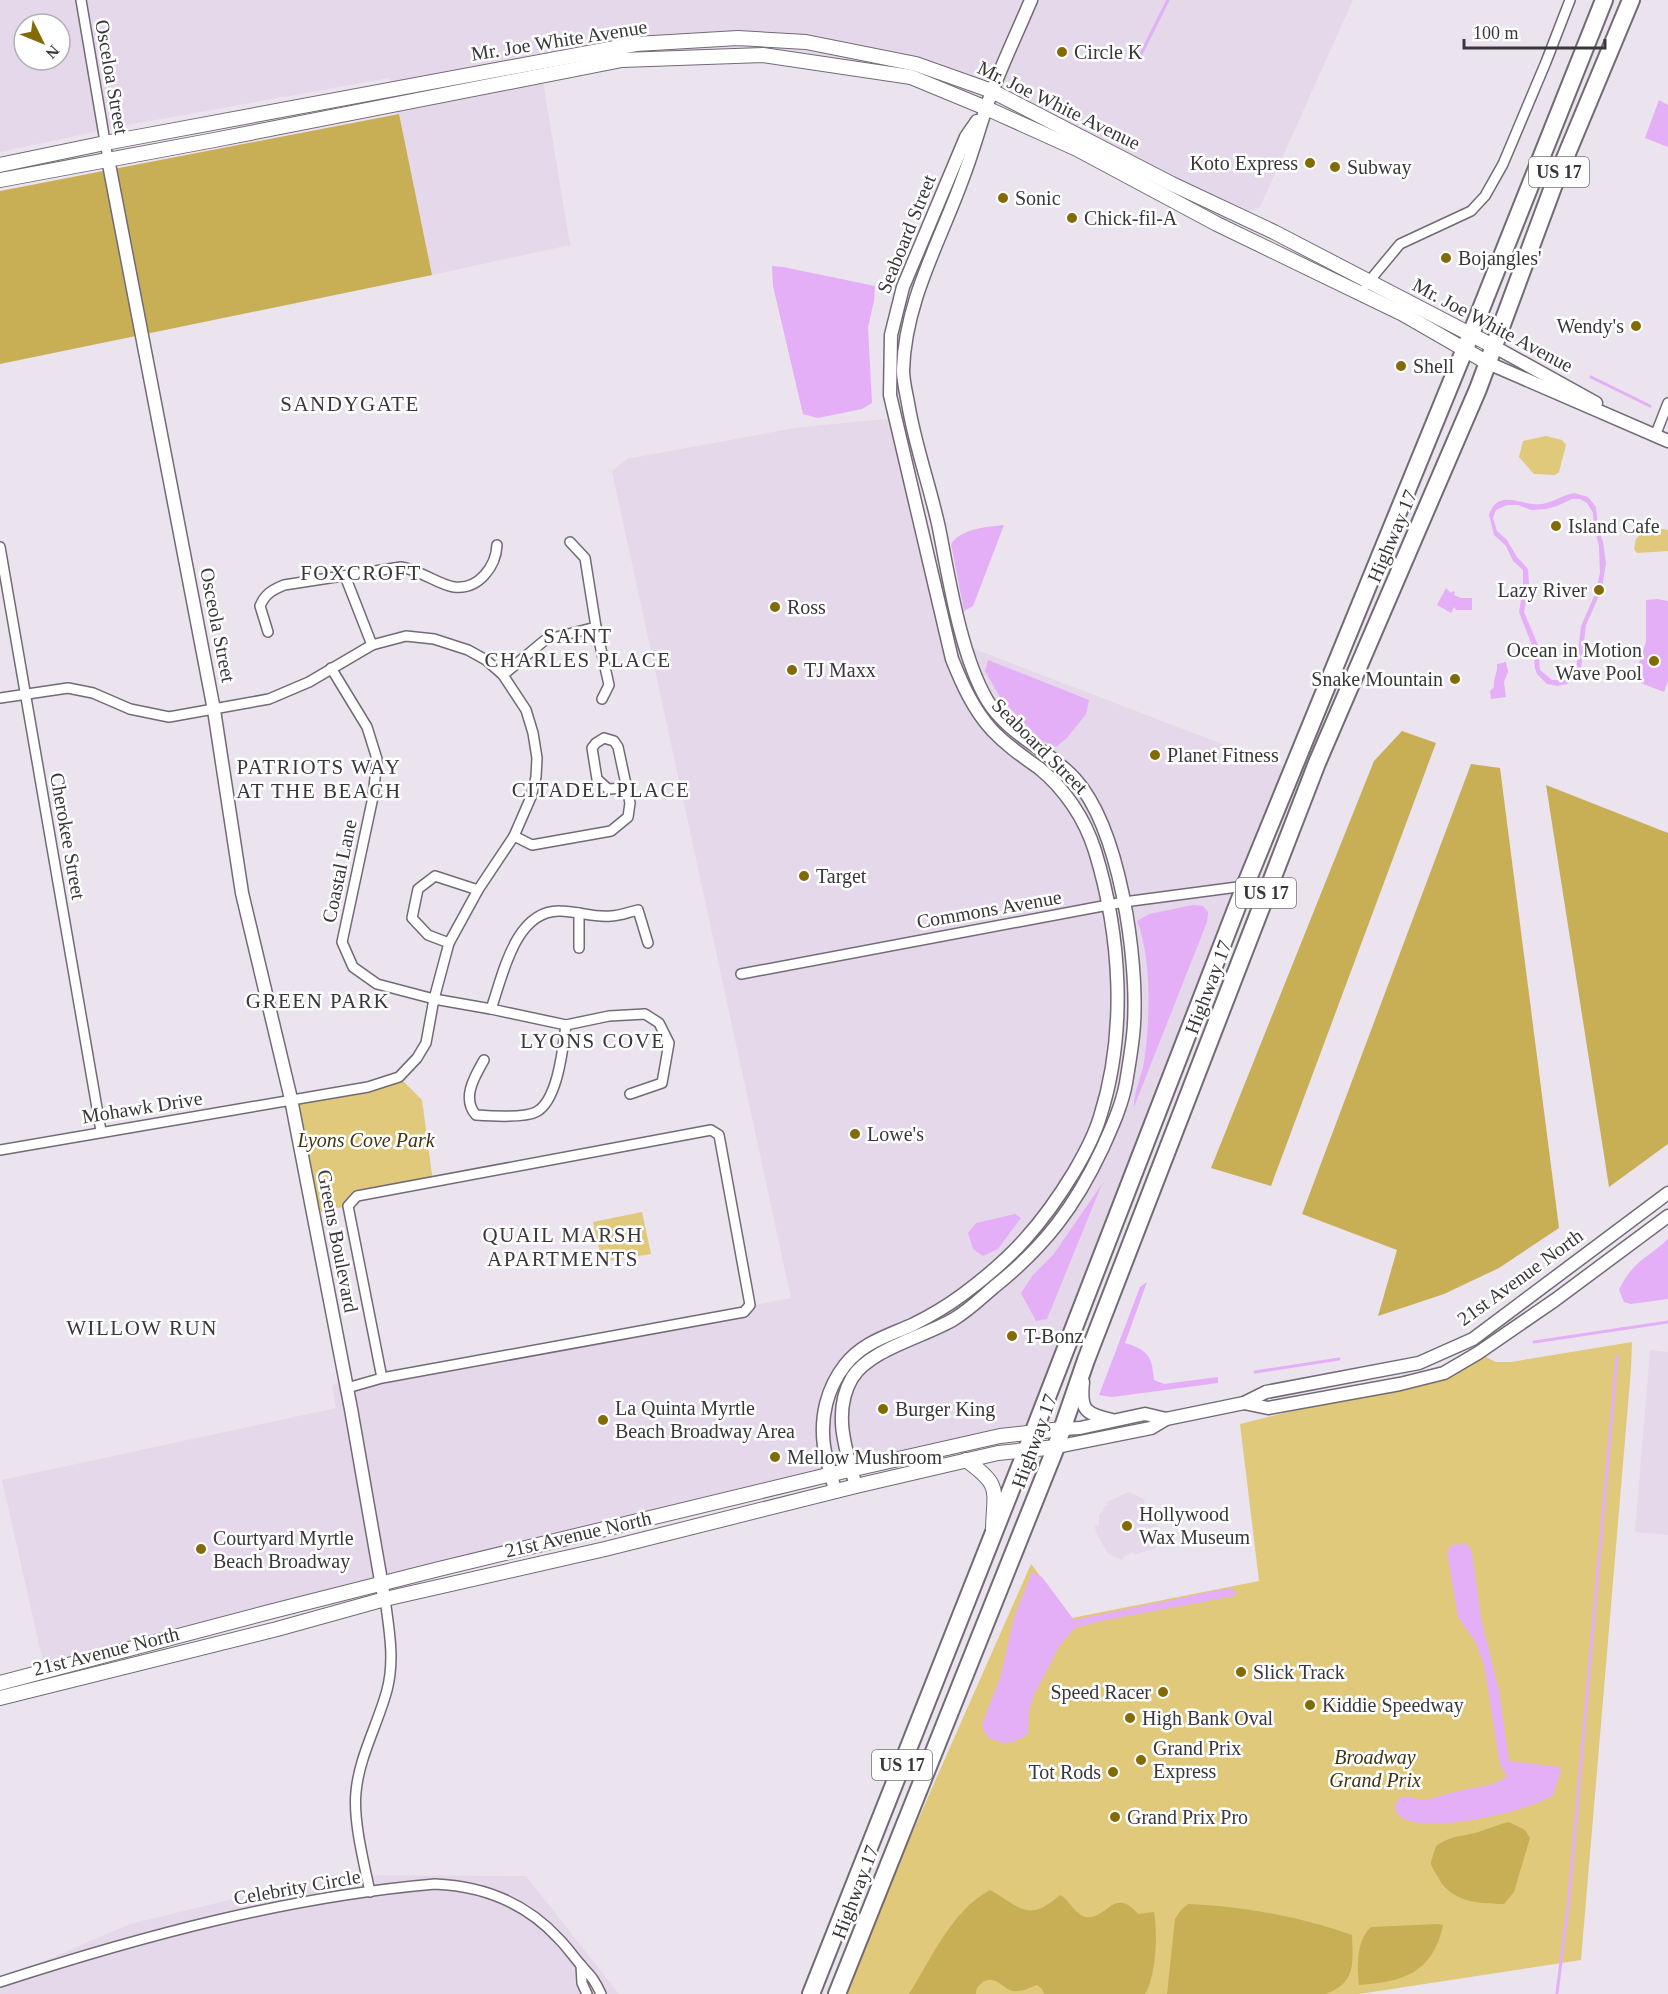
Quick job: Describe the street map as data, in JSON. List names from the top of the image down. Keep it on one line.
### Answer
{"streets":{"highway":["US 17","Highway 17"],"main road":["Mr. Joe White Avenue","21st Avenue North"],"street":["Osceloa Street","Seaboard Street","Osceola Street","Cherokee Street","Coastal Lane","Commons Avenue","Mohawk Drive","Greens Boulevard","Celebrity Circle"]},"crossings":[["Mr. Joe White Avenue","Osceloa Street"],["Mr. Joe White Avenue","Seaboard Street"],["Mr. Joe White Avenue","Highway 17"],["Mr. Joe White Avenue","Osceola Street"],["Osceloa Street","Osceola Street"],["Seaboard Street","Commons Avenue"],["Seaboard Street","21st Avenue North"],["Highway 17","Commons Avenue"],["Highway 17","21st Avenue North"],["Osceola Street","Mohawk Drive"],["Osceola Street","Greens Boulevard"],["Cherokee Street","Mohawk Drive"],["Mohawk Drive","Greens Boulevard"],["Greens Boulevard","21st Avenue North"],["Greens Boulevard","Celebrity Circle"]],"districts":["SANDYGATE","FOXCROFT","SAINT CHARLES PLACE","PATRIOTS WAY AT THE BEACH","CITADEL PLACE","GREEN PARK","LYONS COVE","QUAIL MARSH APARTMENTS","WILLOW RUN"],"parks":["Lyons Cove Park","Broadway Grand Prix"],"places":["Circle K","Koto Express","Subway","Sonic","Chick-fil-A","Bojangles'","Wendy's","Shell","Island Cafe","Lazy River","Ross","Ocean in Motion Wave Pool","TJ Maxx","Snake Mountain","Planet Fitness","Target","Lowe's","T-Bonz","Burger King","La Quinta Myrtle Beach Broadway Area","Mellow Mushroom","Hollywood Wax Museum","Courtyard Myrtle Beach Broadway","Slick Track","Speed Racer","Kiddie Speedway","High Bank Oval","Grand Prix Express","Tot Rods","Grand Prix Pro"],"scale_bar":"100 m","north":"bottom right"}
